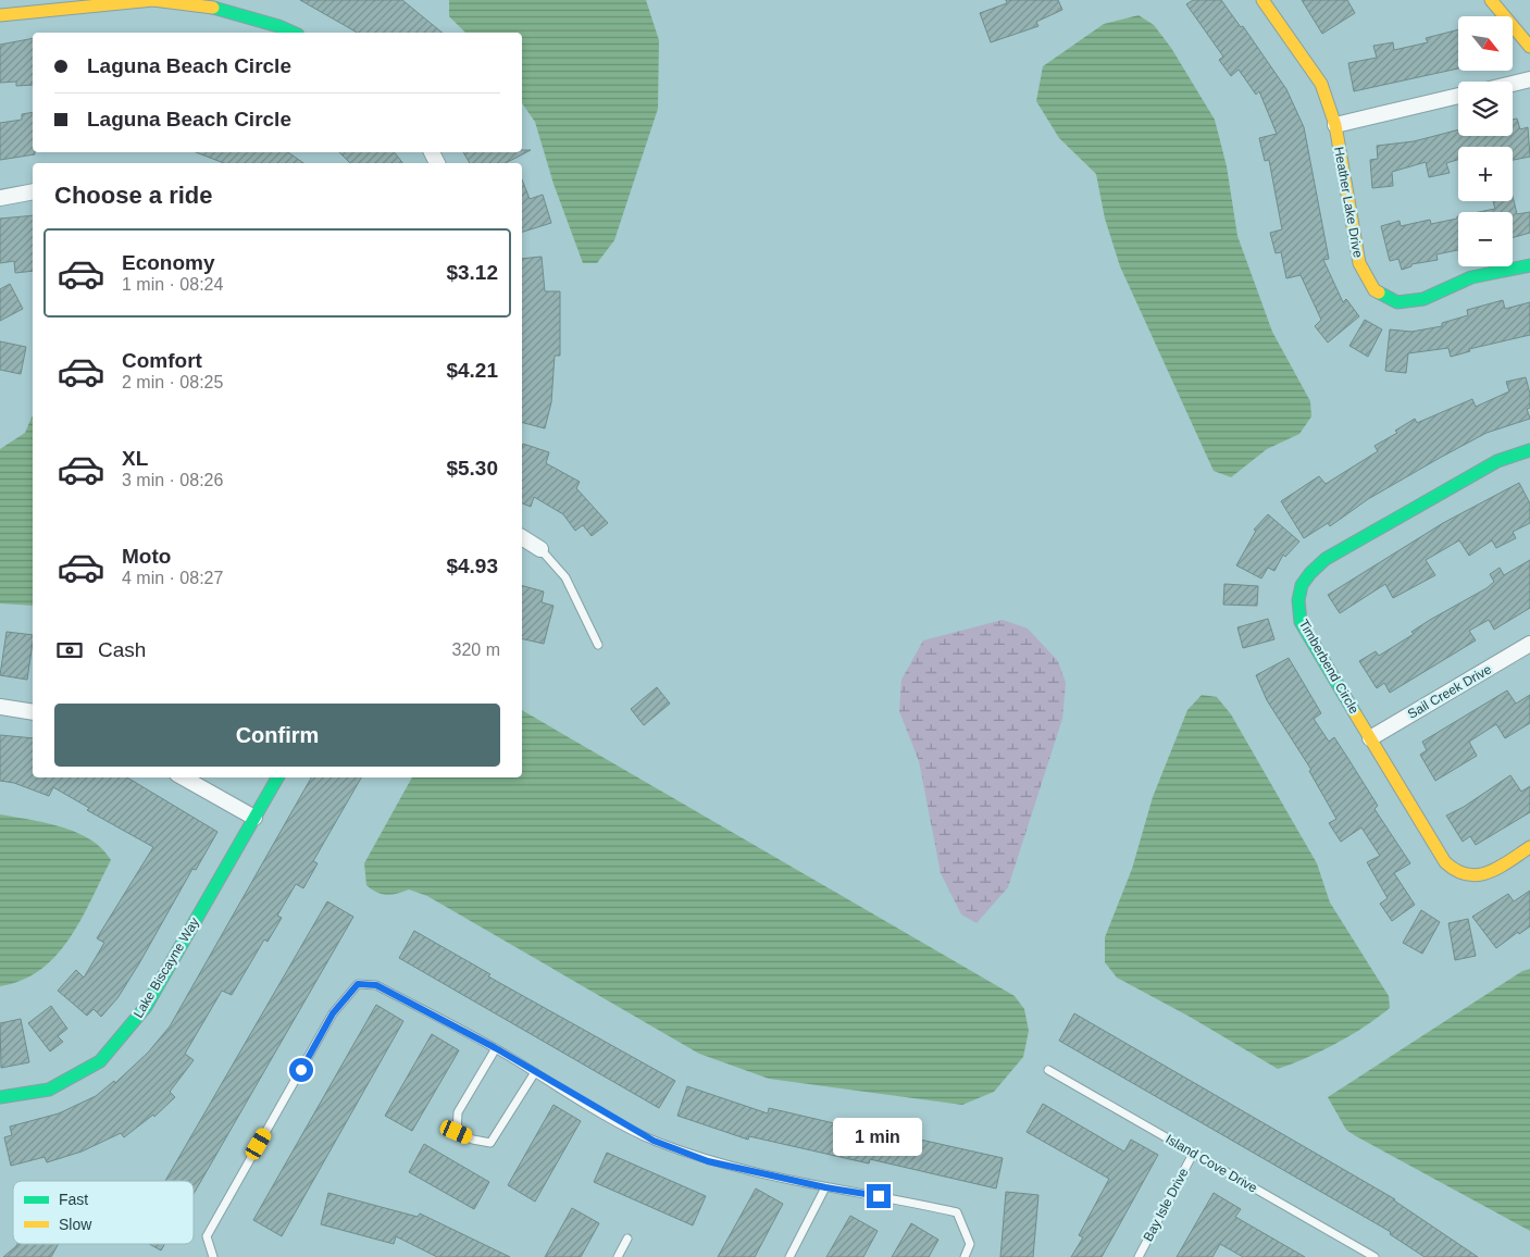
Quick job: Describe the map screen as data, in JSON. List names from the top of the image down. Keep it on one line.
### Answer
{"streets":{"street":["Heather Lake Drive","Timberbend Circle","Sail Creek Drive","Lake Biscayne Way"],"lane":["Island Cove Drive","Bay Isle Drive"]},"crossings":[["Timberbend Circle","Sail Creek Drive"],["Island Cove Drive","Bay Isle Drive"]],"legend":["Fast","Slow"],"north":"bottom right","page":{"map_buttons":["+","−"],"banner":["Laguna Beach Circle","Laguna Beach Circle"],"heading":"Choose a ride","list":[{"name":"Economy","note":"1 min · 08:24","value":"$3.12"},{"name":"Comfort","note":"2 min · 08:25","value":"$4.21"},{"name":"XL","note":"3 min · 08:26","value":"$5.30"},{"name":"Moto","note":"4 min · 08:27","value":"$4.93"}],"pay":["Cash","320 m"],"buttons":"Confirm","bubble":"1 min"}}
